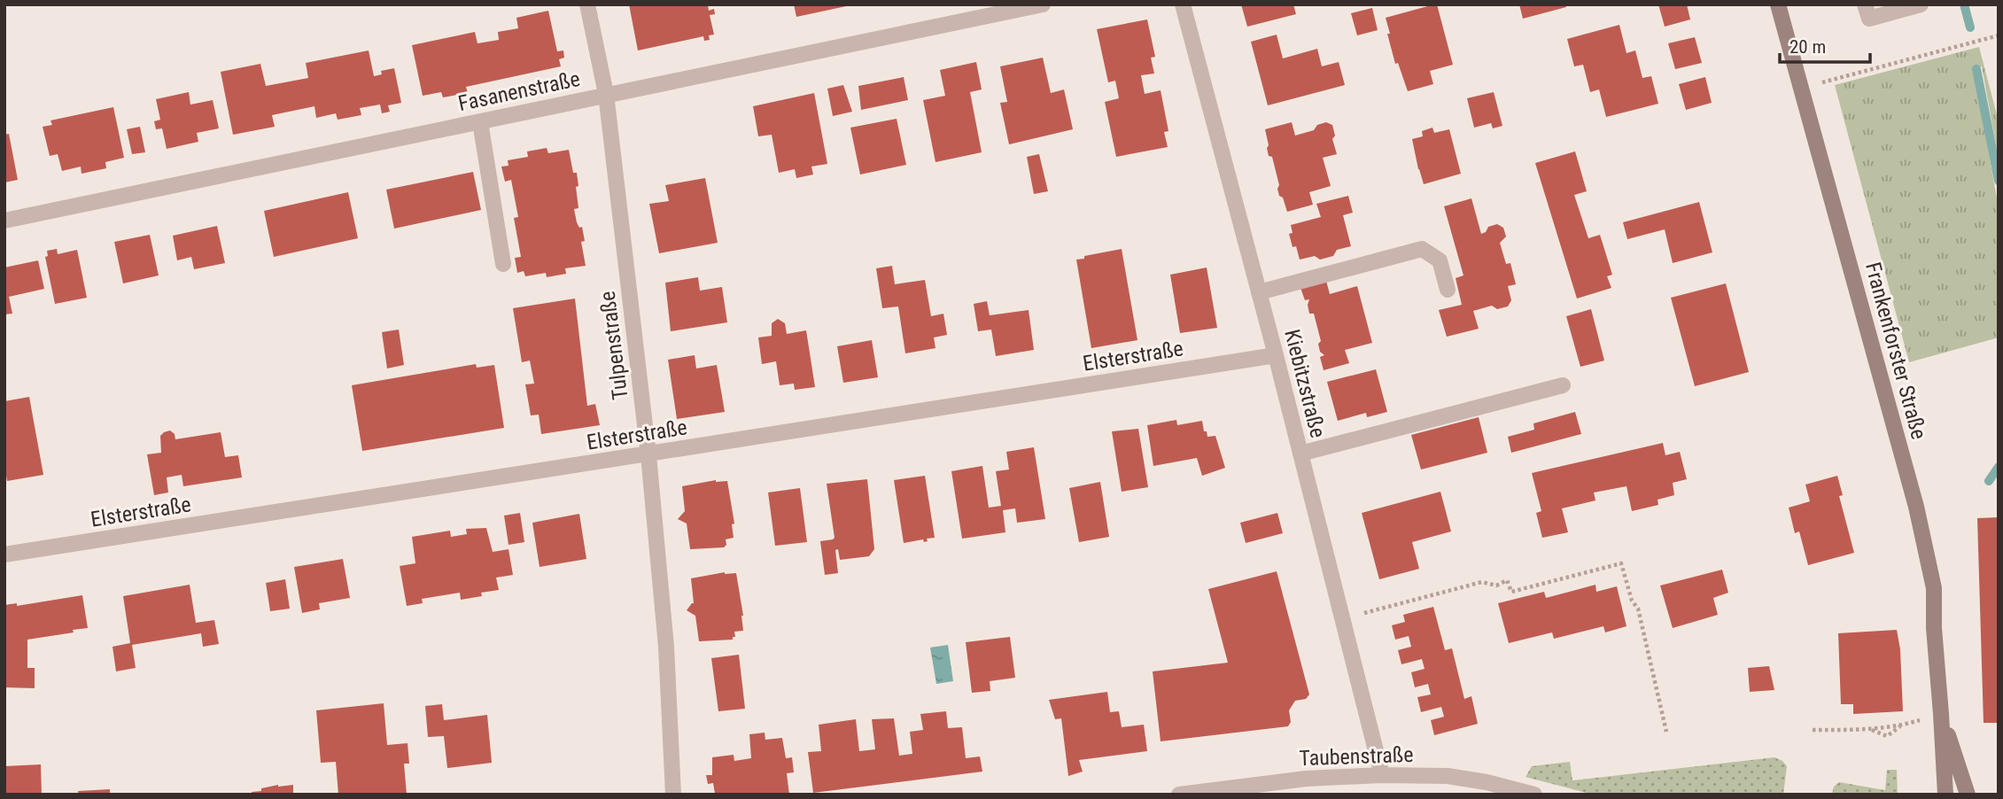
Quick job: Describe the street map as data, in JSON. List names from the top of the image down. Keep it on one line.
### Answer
{"streets":{"main road":["Frankenforster Straße"],"street":["Fasanenstraße","Tulpenstraße","Elsterstraße","Kiebitzstraße","Taubenstraße"]},"crossings":[["Fasanenstraße","Tulpenstraße"],["Tulpenstraße","Elsterstraße"],["Elsterstraße","Kiebitzstraße"],["Kiebitzstraße","Taubenstraße"]],"scale_bar":"20 m"}
